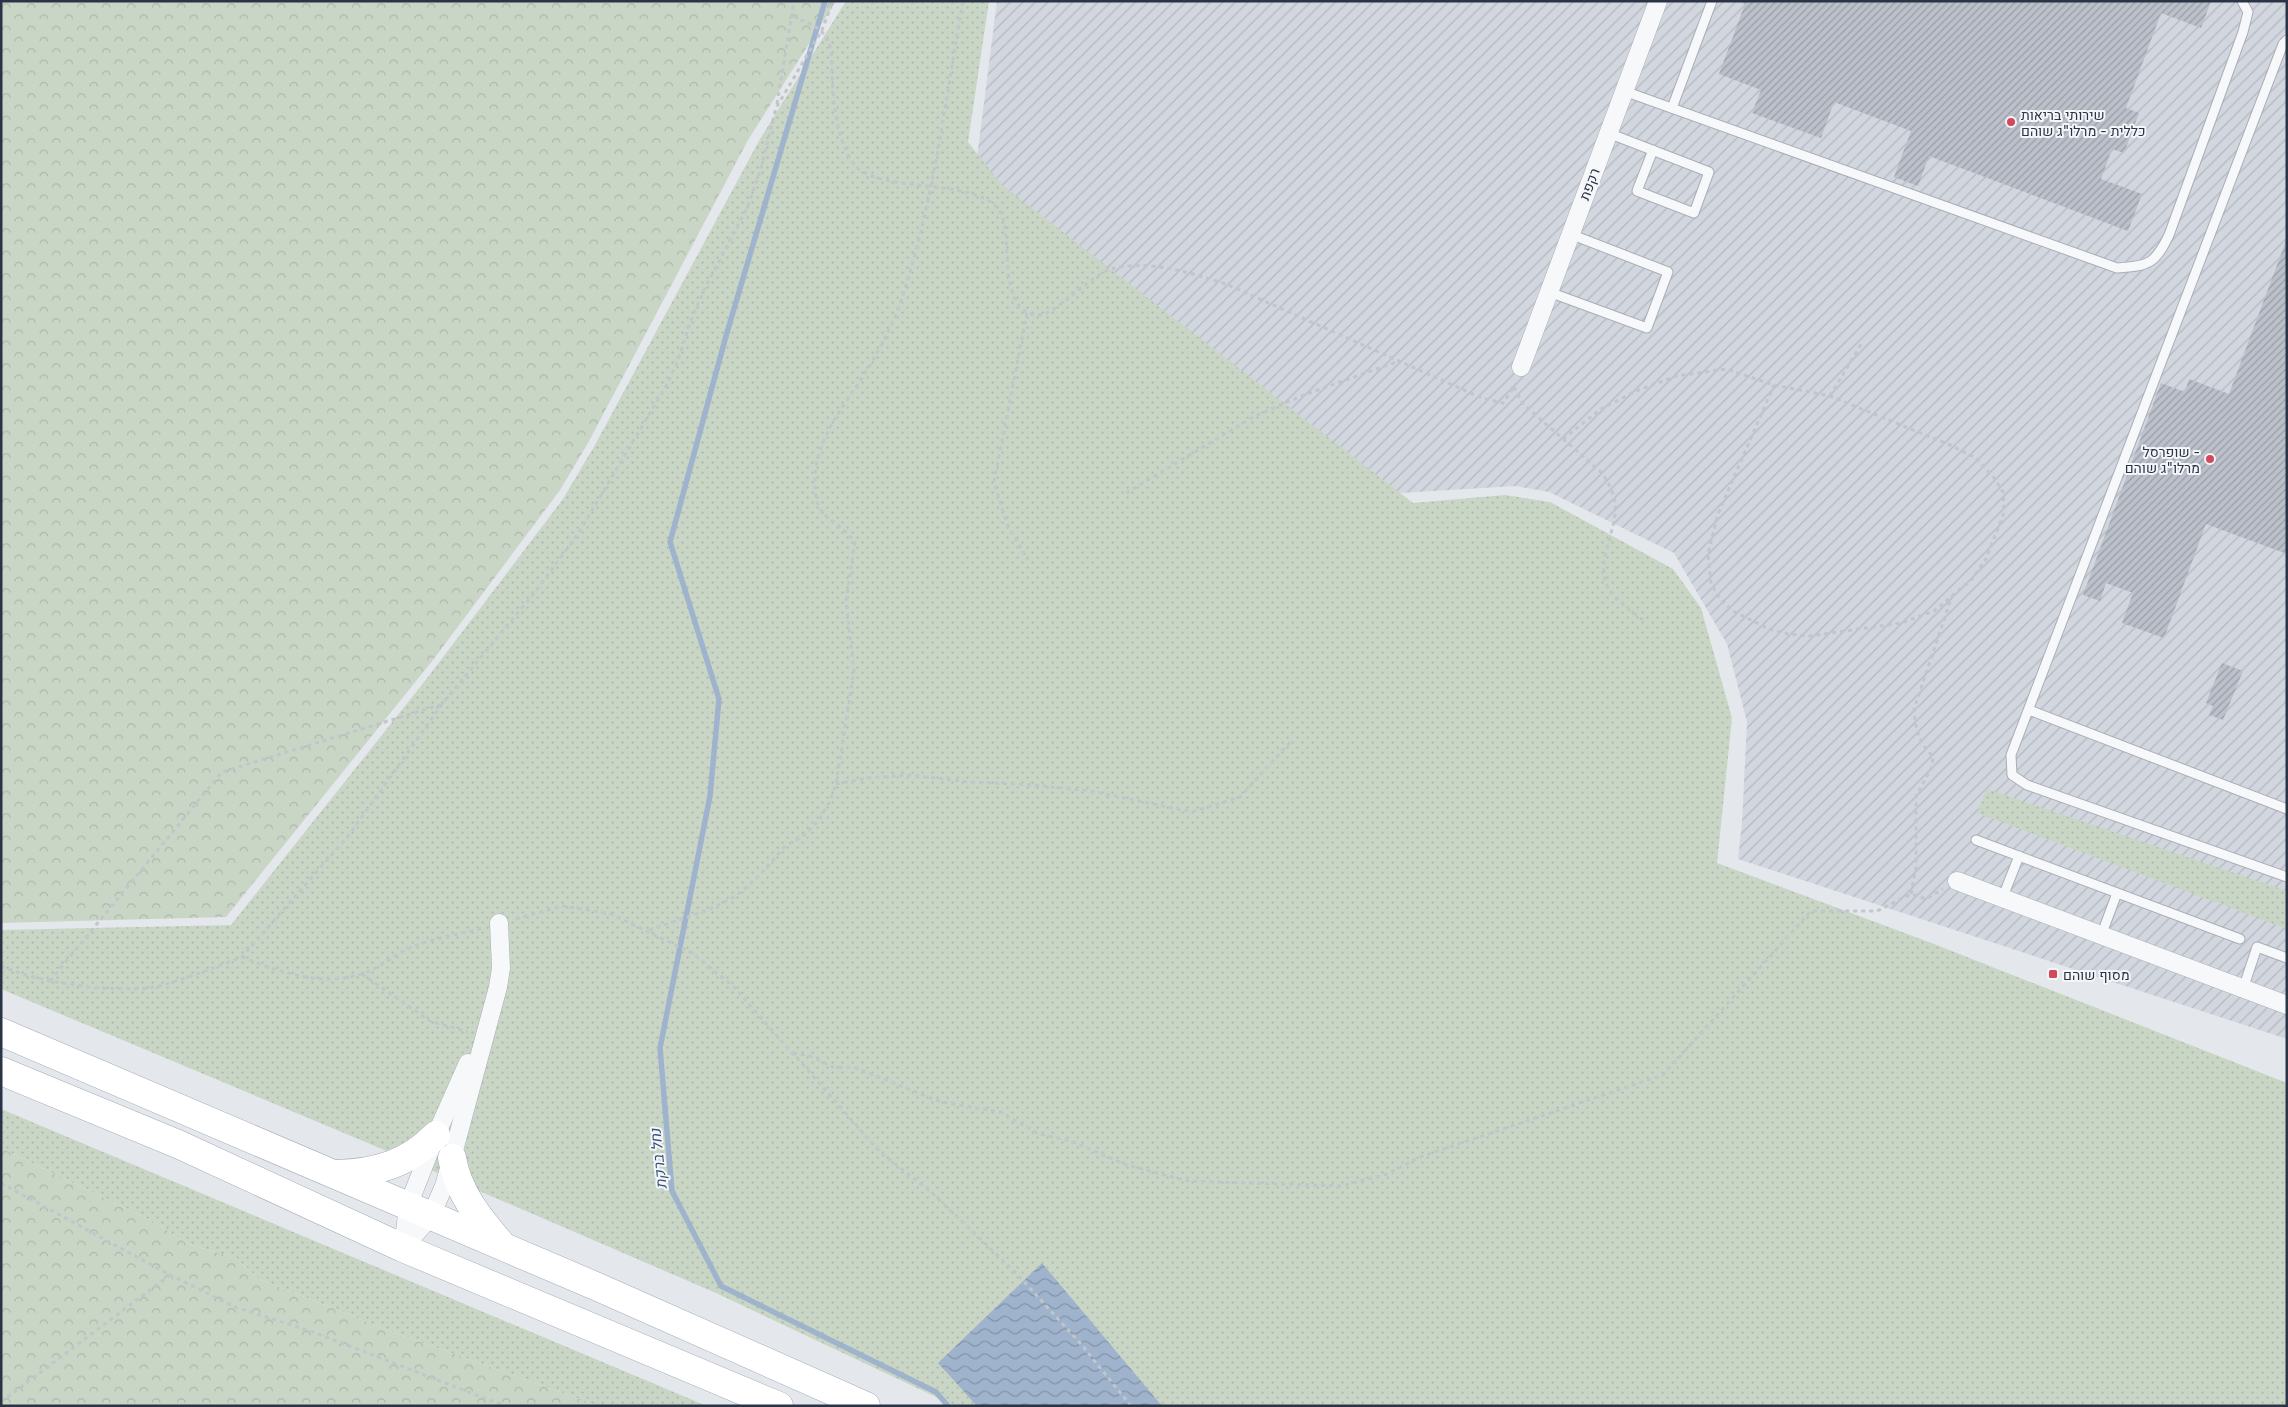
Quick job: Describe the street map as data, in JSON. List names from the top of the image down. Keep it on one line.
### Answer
{"streets":{"street":["רקפת"]},"water":["נחל ברקת"],"places":{"other":["שירותי בריאות כללית - מרלו\"ג שוהם","שופרסל - מרלו\"ג שוהם"],"transit":["מסוף שוהם"]}}
